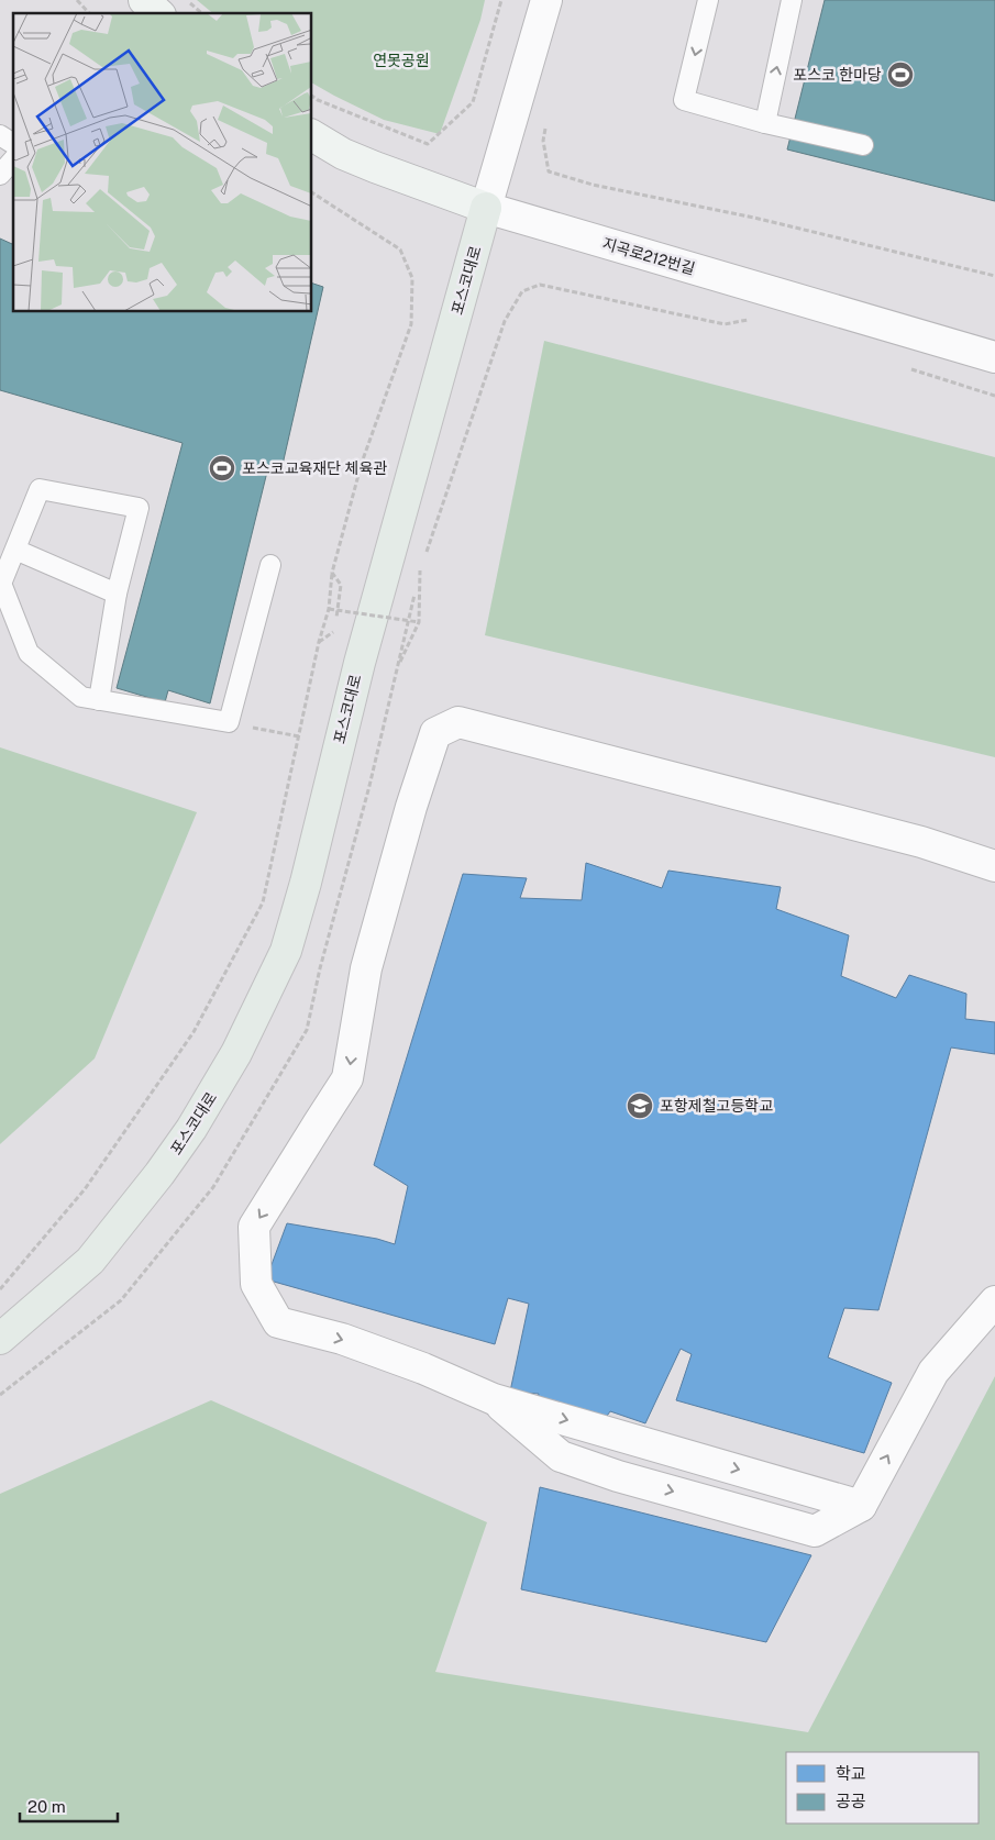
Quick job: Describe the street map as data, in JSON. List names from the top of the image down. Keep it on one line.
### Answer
{"streets":{"main road":["지곡로212번길","포스코대로"]},"crossings":[["지곡로212번길","포스코대로"]],"parks":["연못공원"],"places":{"sports":["포스코 한마당","포스코교육재단 체육관"],"school or university":["포항제철고등학교"]},"legend":["학교","공공"],"scale_bar":"20 m"}
